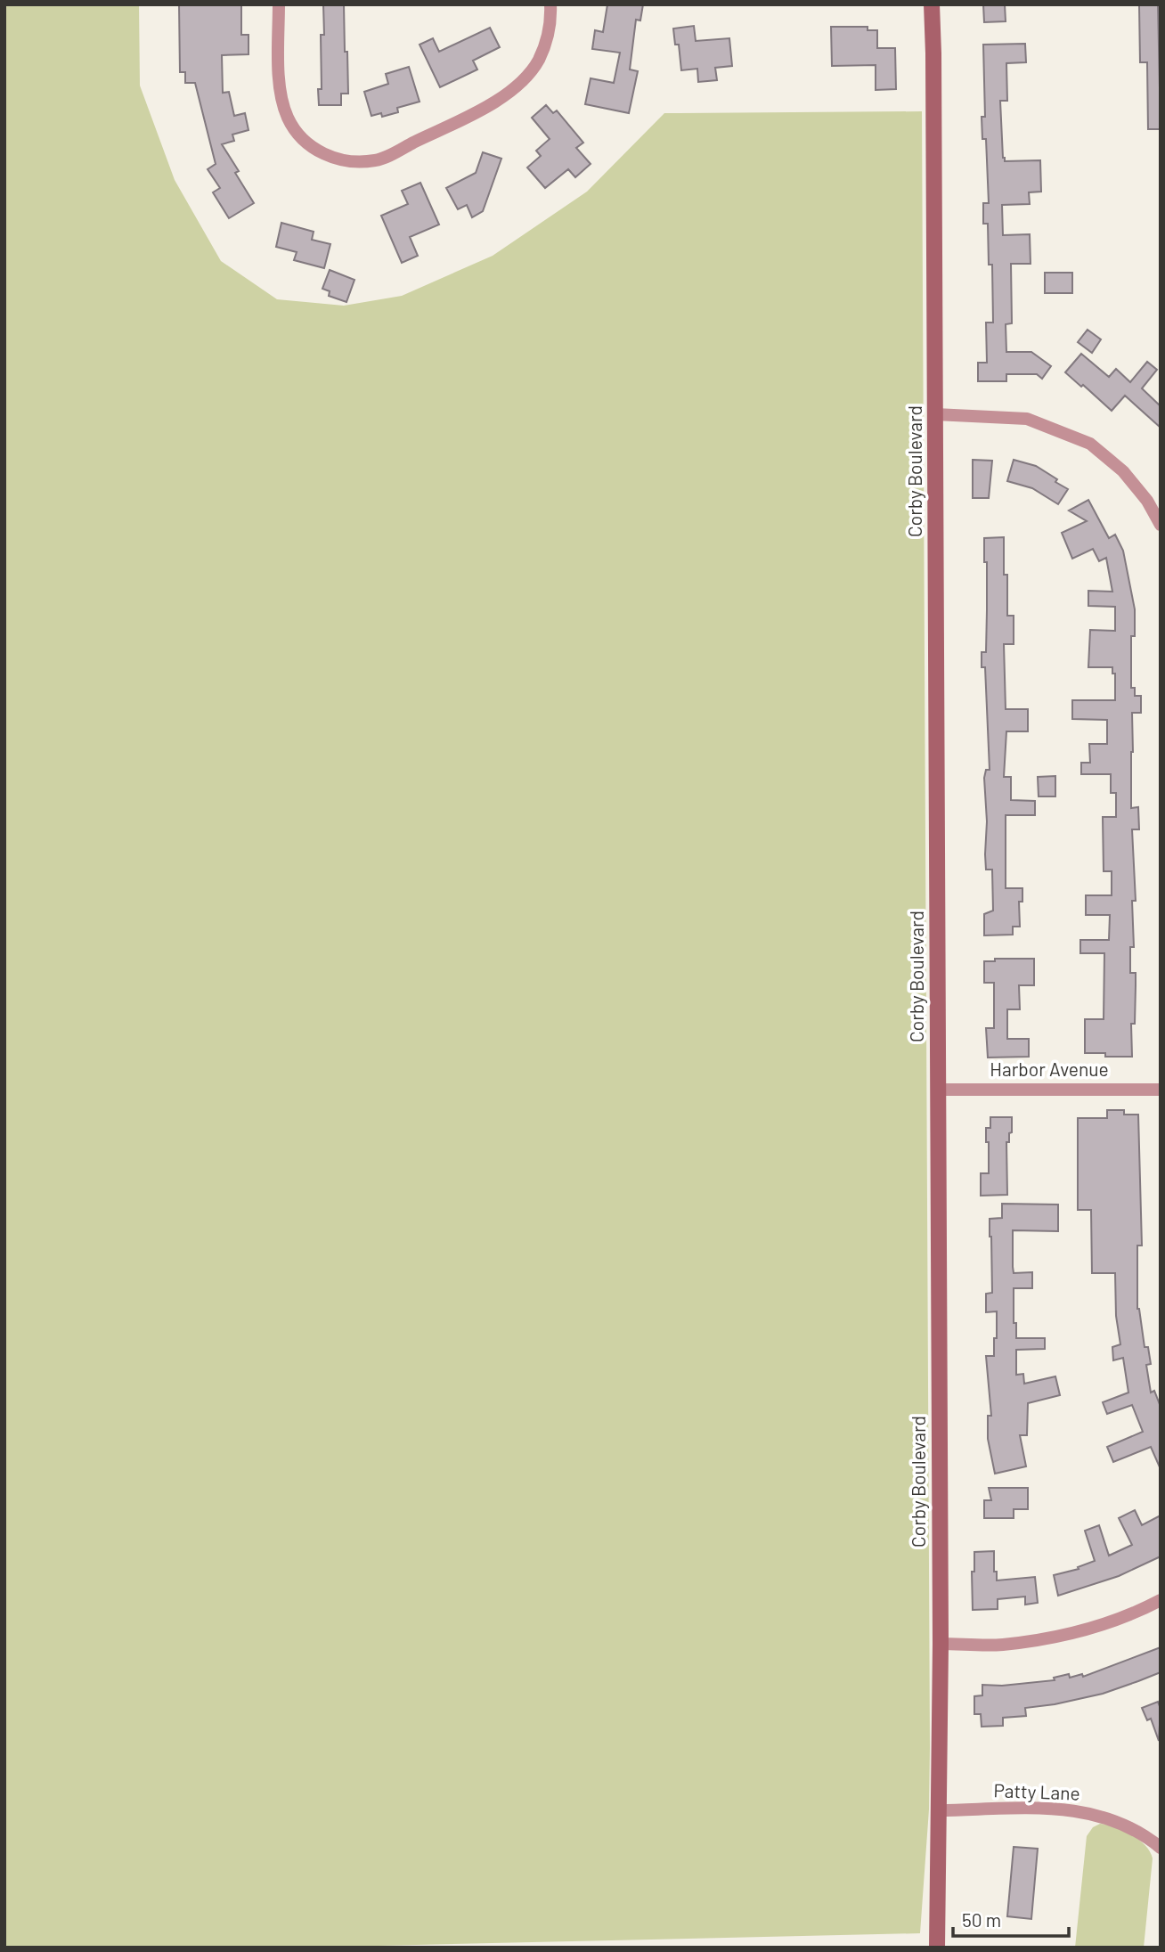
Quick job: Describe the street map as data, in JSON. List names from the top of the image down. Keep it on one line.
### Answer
{"streets":{"street":["Corby Boulevard","Harbor Avenue","Patty Lane"]},"crossings":[["Corby Boulevard","Harbor Avenue"],["Corby Boulevard","Patty Lane"]],"scale_bar":"50 m"}
